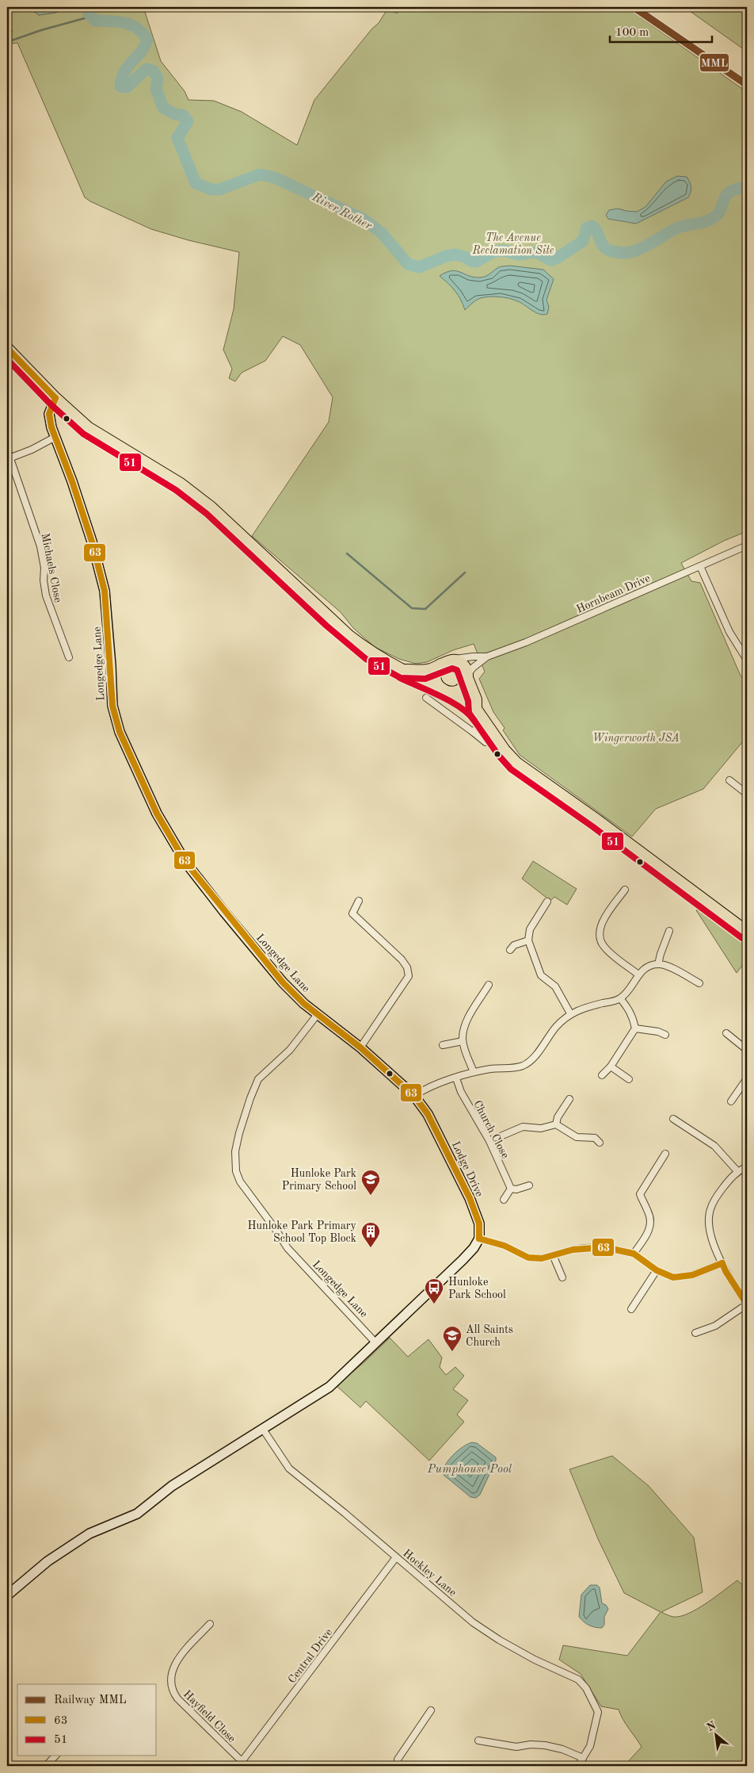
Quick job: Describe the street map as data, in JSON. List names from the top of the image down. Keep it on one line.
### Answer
{"streets":{"street":["Michaels Close","Hornbeam Drive","Longedge Lane","Church Close","Lodge Drive","Hockley Lane","Central Drive","Hayfield Close"]},"crossings":[["Longedge Lane","Lodge Drive"],["Hockley Lane","Central Drive"],["Central Drive","Hayfield Close"]],"water":["River Rother","Pumphouse Pool"],"parks":["The Avenue Reclamation Site","Wingerworth JSA"],"places":{"school or university":["Hunloke Park Primary School","All Saints Church"],"building":["Hunloke Park Primary School Top Block"],"bus stop":["Hunloke Park School"]},"lines":["rail line MML","transit line 63","transit line 51"],"legend":["Railway MML","63","51"],"scale_bar":"100 m","north":"top left"}
